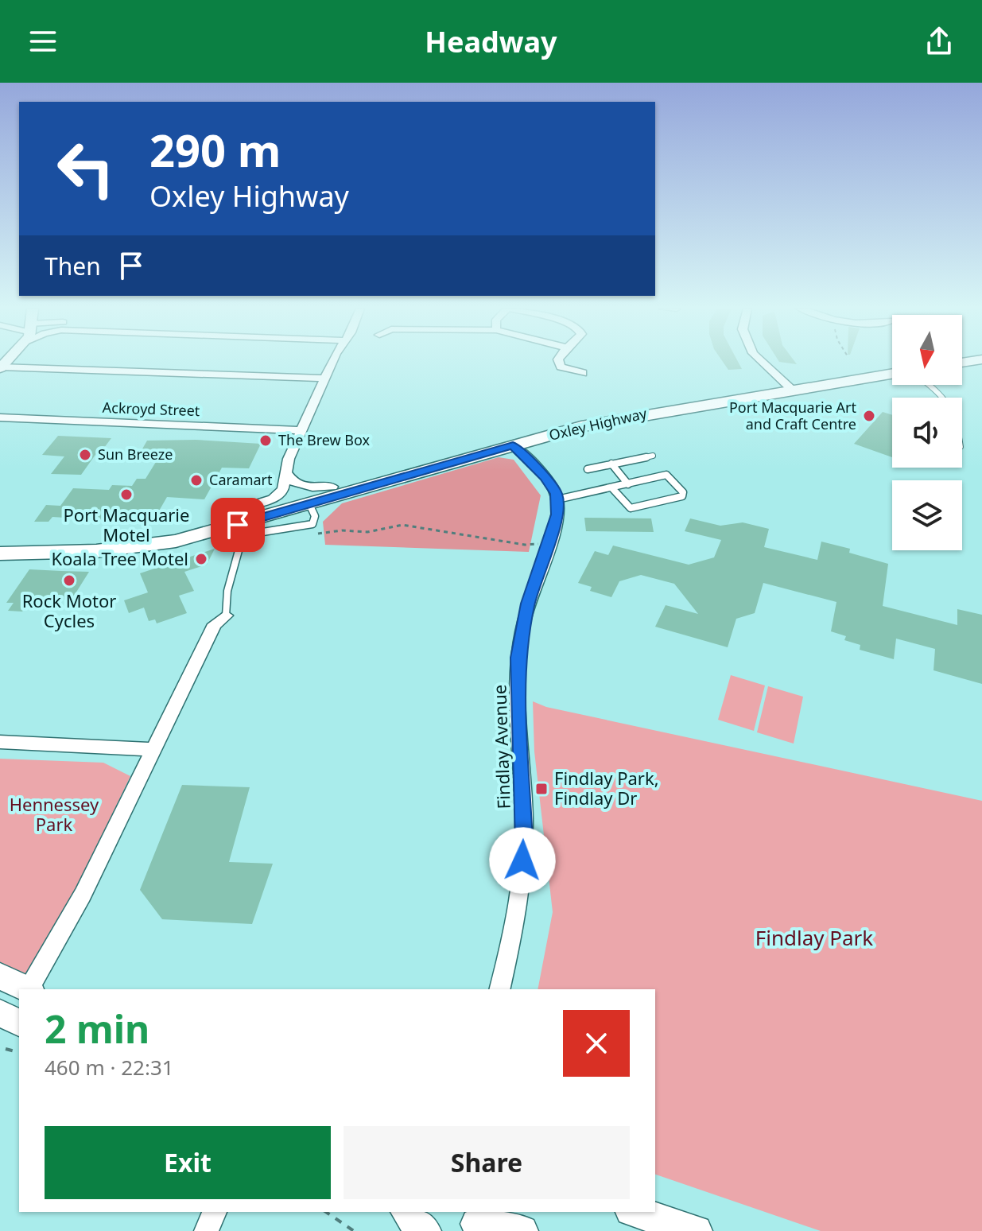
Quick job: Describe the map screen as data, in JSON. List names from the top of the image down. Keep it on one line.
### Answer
{"streets":{"main road":["Oxley Highway"],"street":["Ackroyd Street","Findlay Avenue"]},"parks":["Hennessey Park","Findlay Park"],"places":{"other":["Port Macquarie Art and Craft Centre","The Brew Box","Sun Breeze","Caramart","Port Macquarie Motel","Koala Tree Motel","Rock Motor Cycles"],"transit":["Findlay Park, Findlay Dr"]},"north":"bottom","page":{"header":"Headway","turn":["290 m","Oxley Highway"],"then":"Then","heading":["2 min","460 m · 22:31"],"buttons":["Exit","Share"]}}
